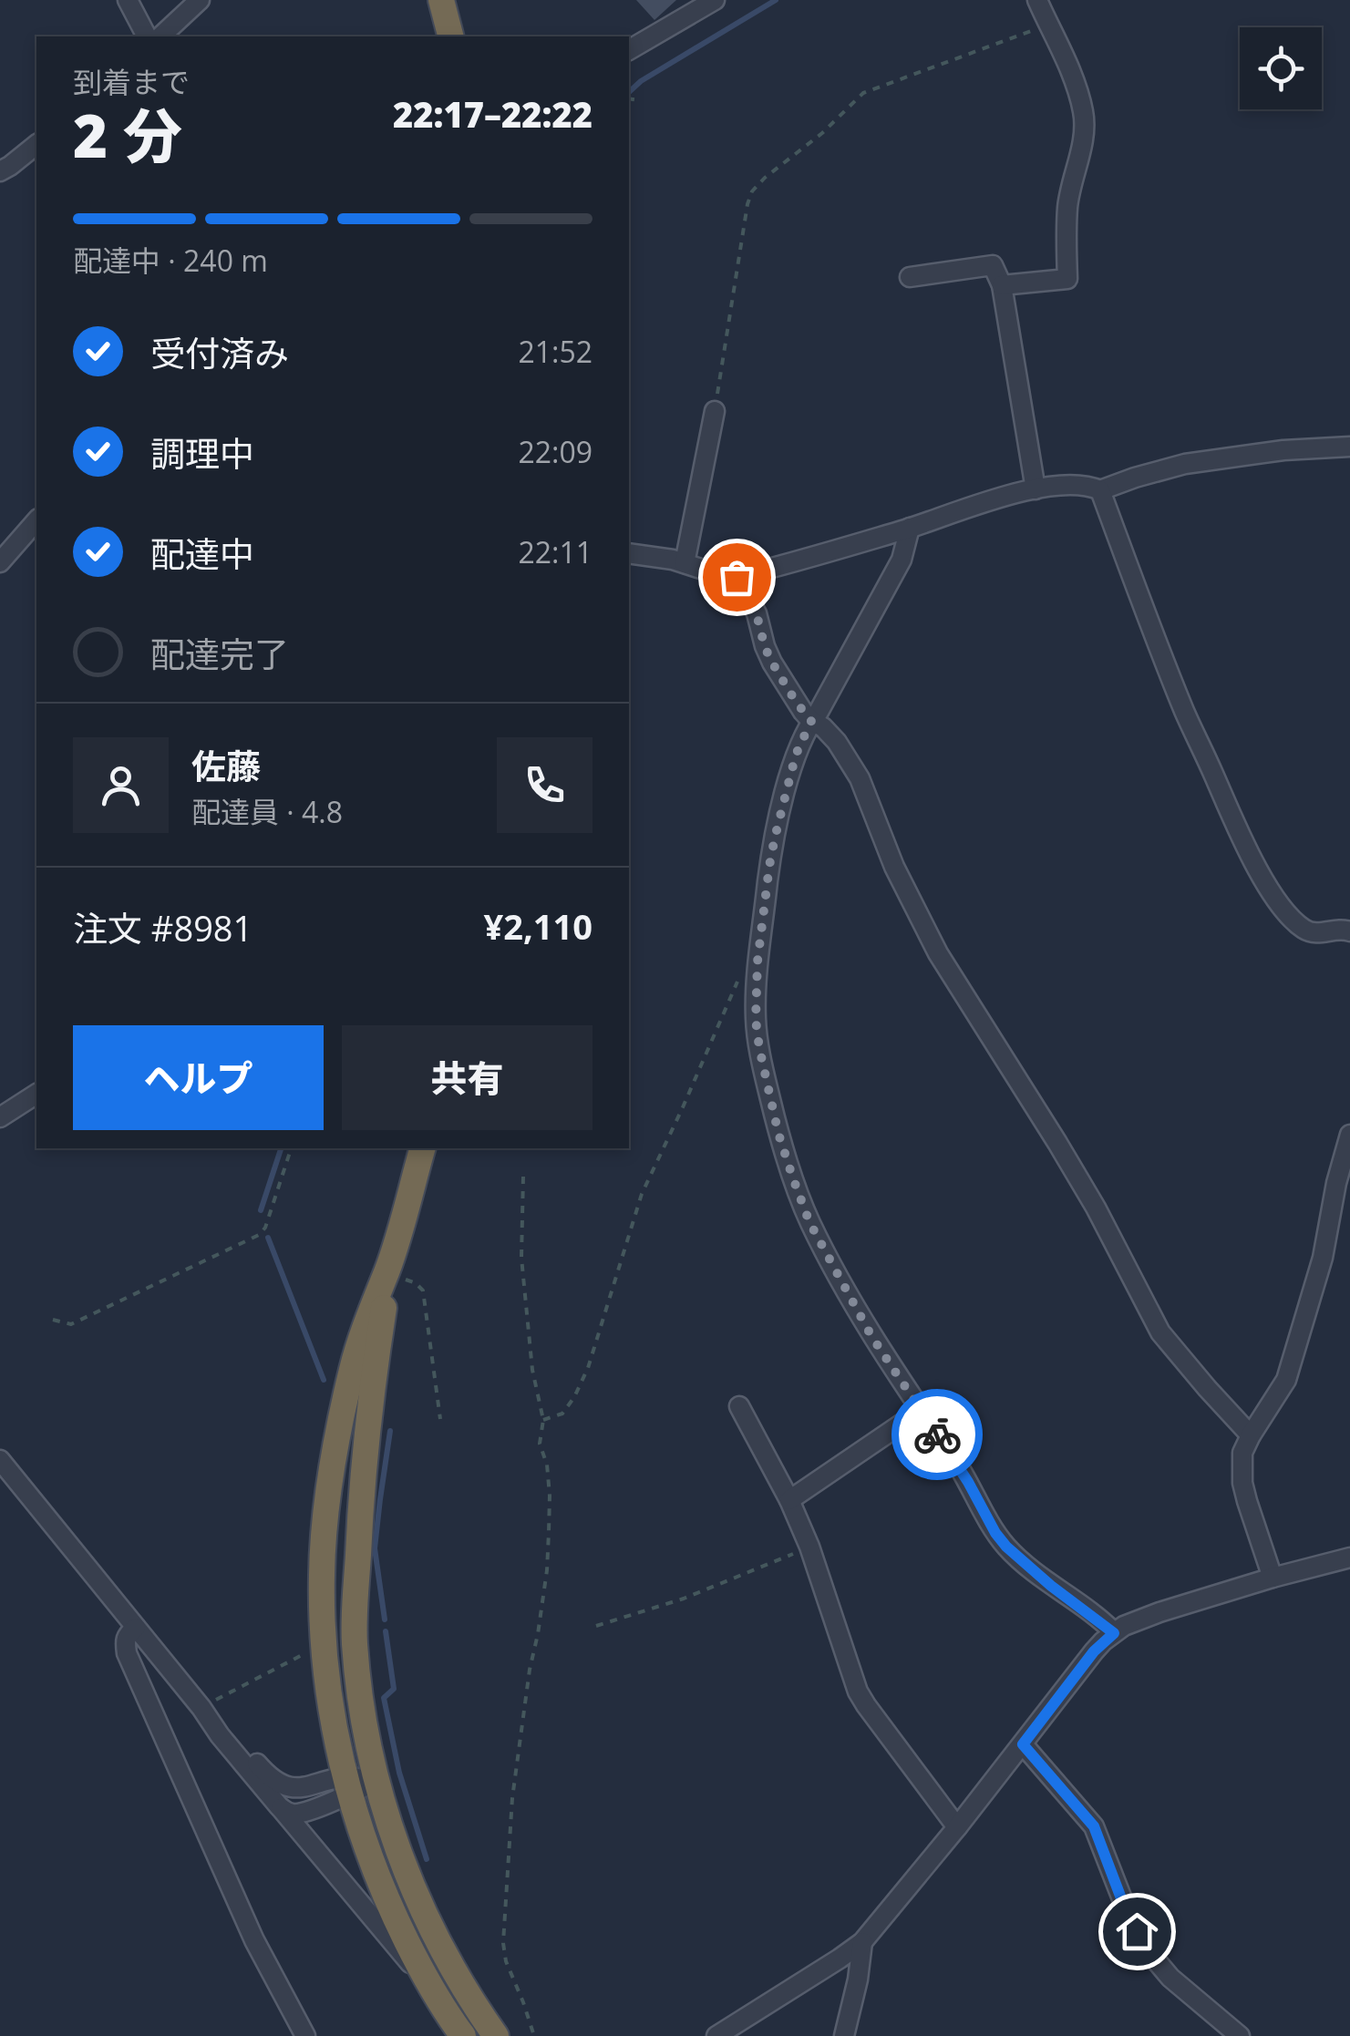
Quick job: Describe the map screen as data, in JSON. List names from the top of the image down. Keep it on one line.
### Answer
{"page":{"heading":["2 分","到着まで","22:17–22:22"],"panel":["佐藤","配達員 · 4.8","注文 #8981","¥2,110"],"bar":"配達中 · 240 m","list":[["受付済み","21:52"],["調理中","22:09"],["配達中","22:11"],"配達完了"],"buttons":["ヘルプ","共有"]}}
